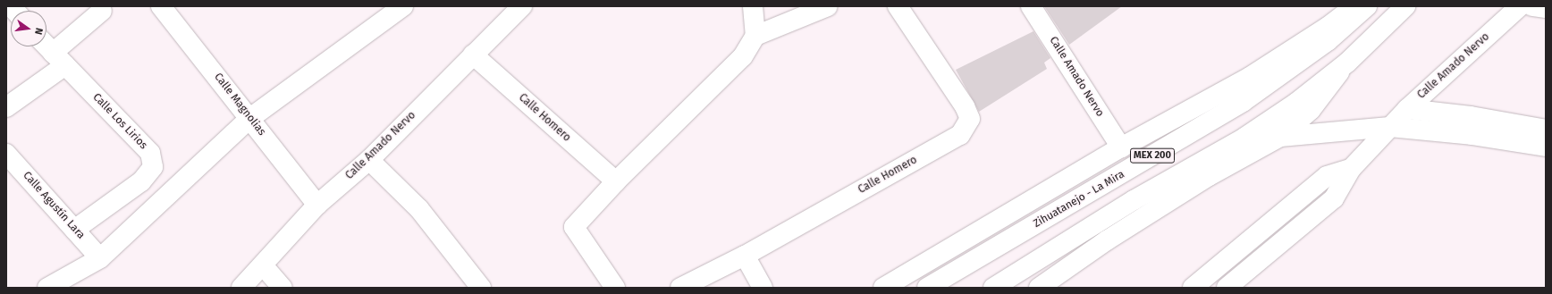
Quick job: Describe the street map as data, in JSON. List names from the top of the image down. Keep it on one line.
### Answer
{"streets":{"main road":["Calle Amado Nervo","Calle Magnolias","Calle Homero","Calle Los Lirios","MEX 200","Zihuatanejo - La Mira","Calle Agustín Lara"]},"crossings":[["Calle Amado Nervo","Calle Magnolias"],["Calle Amado Nervo","Calle Homero"],["Calle Los Lirios","Calle Agustín Lara"]],"north":"right"}
